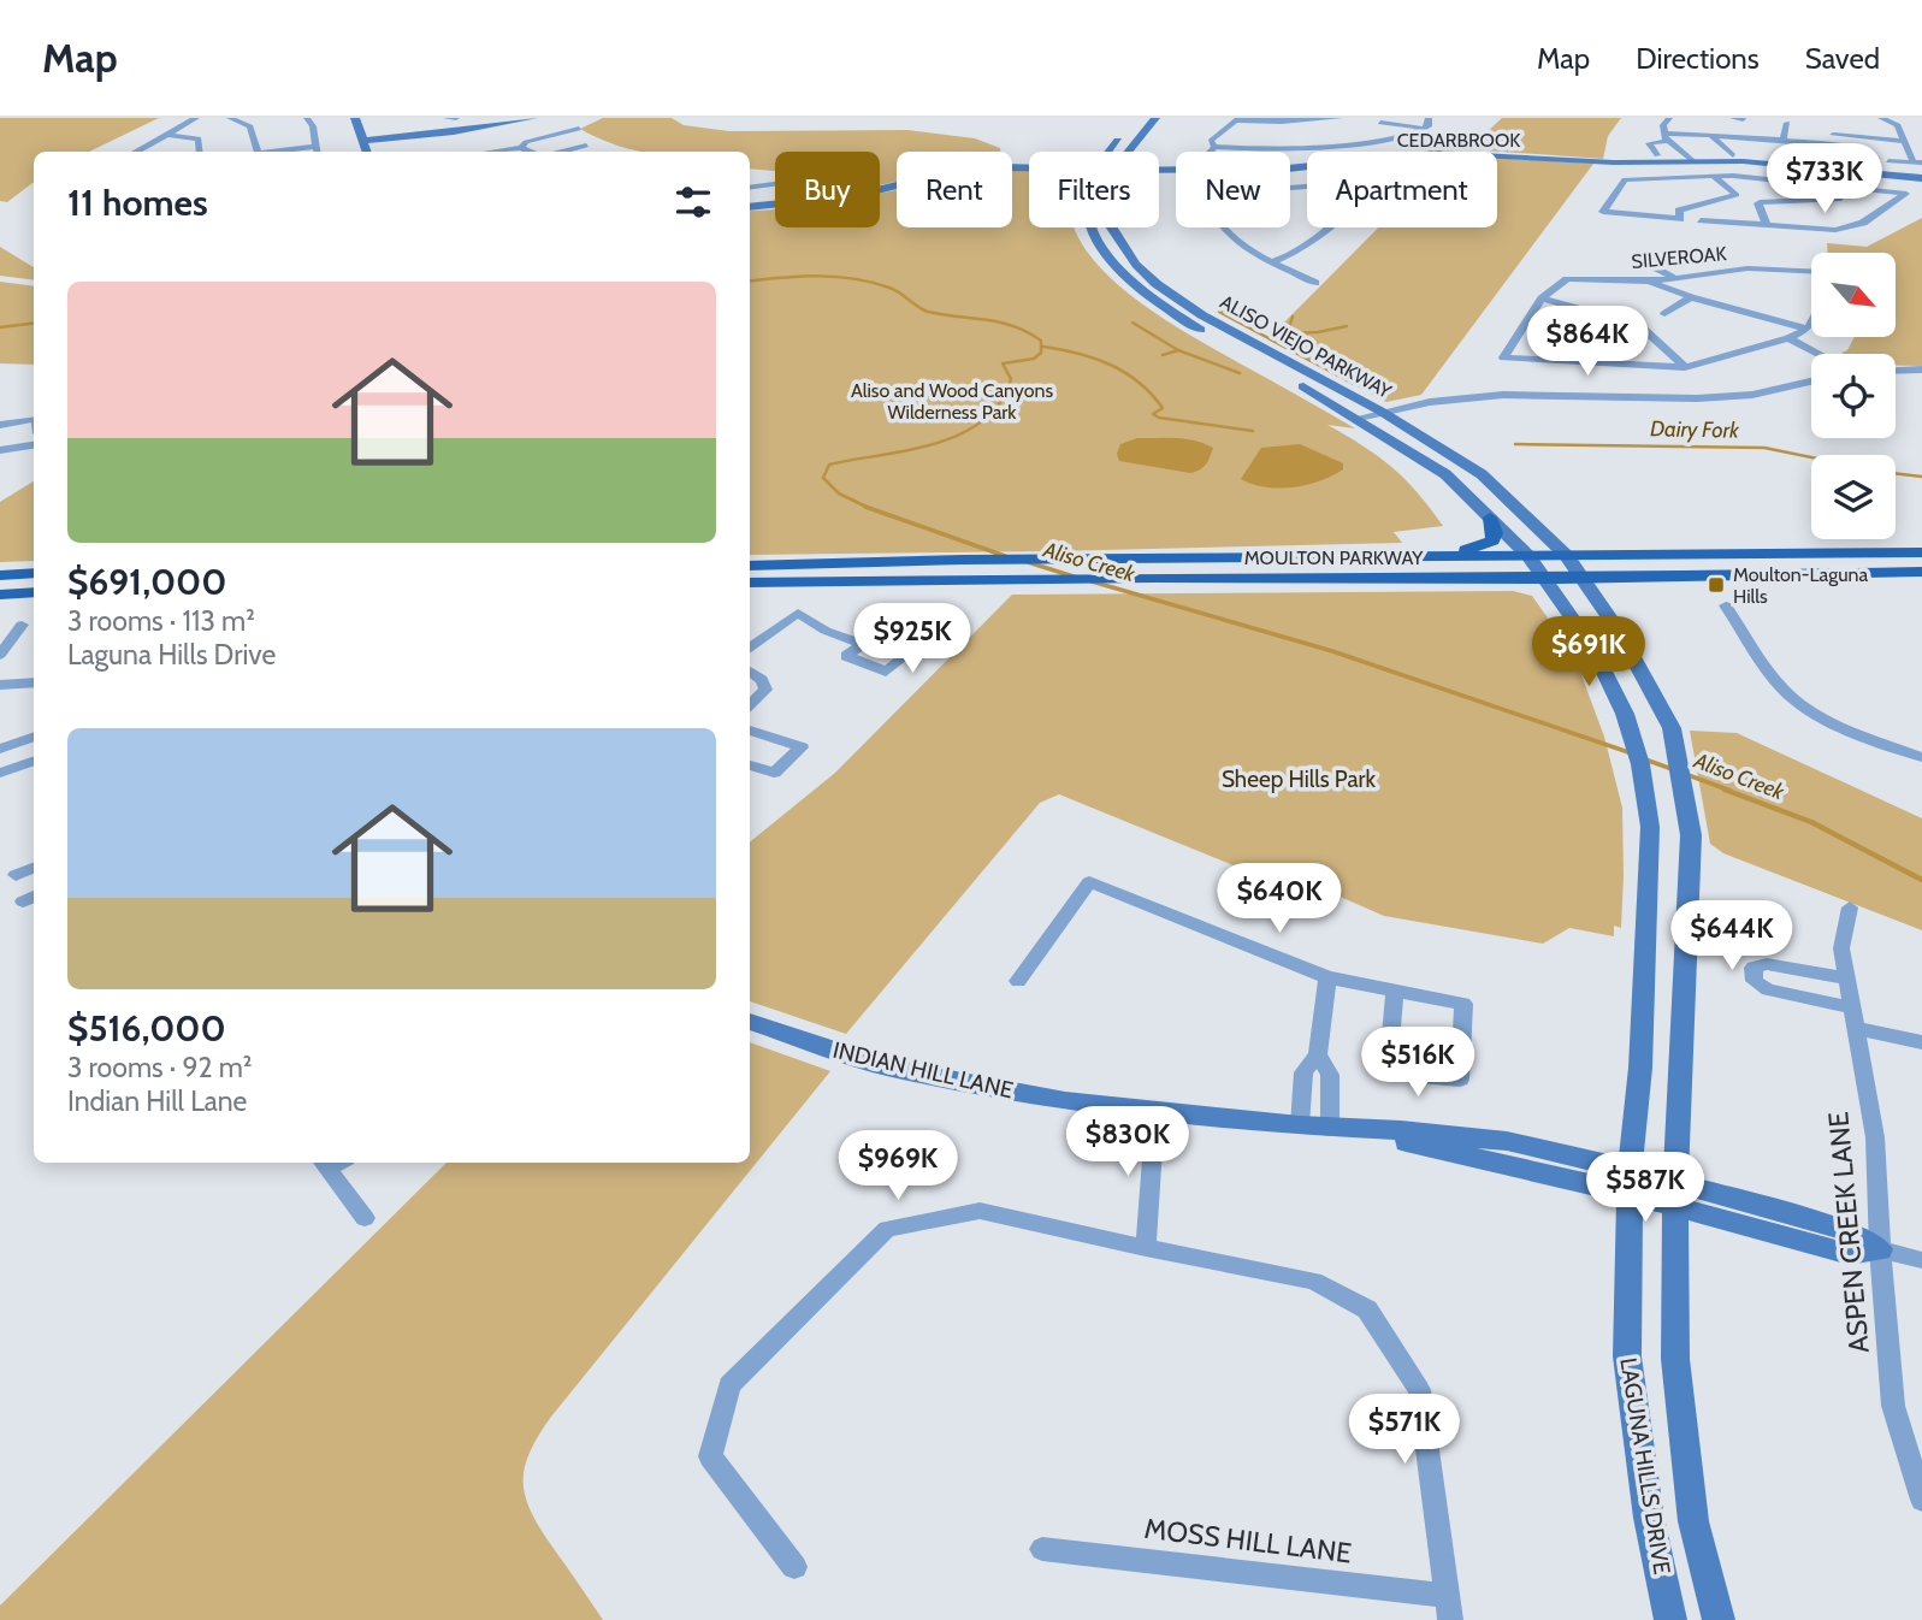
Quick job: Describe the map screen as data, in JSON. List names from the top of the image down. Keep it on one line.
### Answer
{"streets":{"main road":["CEDARBROOK","ALISO VIEJO PARKWAY","MOULTON PARKWAY","INDIAN HILL LANE","LAGUNA HILLS DRIVE"],"street":["SILVEROAK","ASPEN CREEK LANE","MOSS HILL LANE"]},"crossings":[["ALISO VIEJO PARKWAY","MOULTON PARKWAY"],["ALISO VIEJO PARKWAY","LAGUNA HILLS DRIVE"],["MOULTON PARKWAY","LAGUNA HILLS DRIVE"],["INDIAN HILL LANE","ASPEN CREEK LANE"],["INDIAN HILL LANE","LAGUNA HILLS DRIVE"]],"water":["Dairy Fork","Aliso Creek"],"parks":["Aliso and Wood Canyons Wilderness Park","Sheep Hills Park"],"places":{"transit":["Moulton-Laguna Hills"]},"north":"bottom right","page":{"header":"Map","nav":["Map","Directions","Saved"],"price":["$733K","$864K","$925K","$691K","$640K","$644K","$516K","$830K","$969K","$587K","$571K"],"chip":["Buy","Rent","Filters","New","Apartment"],"heading":"11 homes","list":[{"name":"$691,000","note":"3 rooms · 113 m² · Laguna Hills Drive"},{"name":"$516,000","note":"3 rooms · 92 m² · Indian Hill Lane"}]}}
